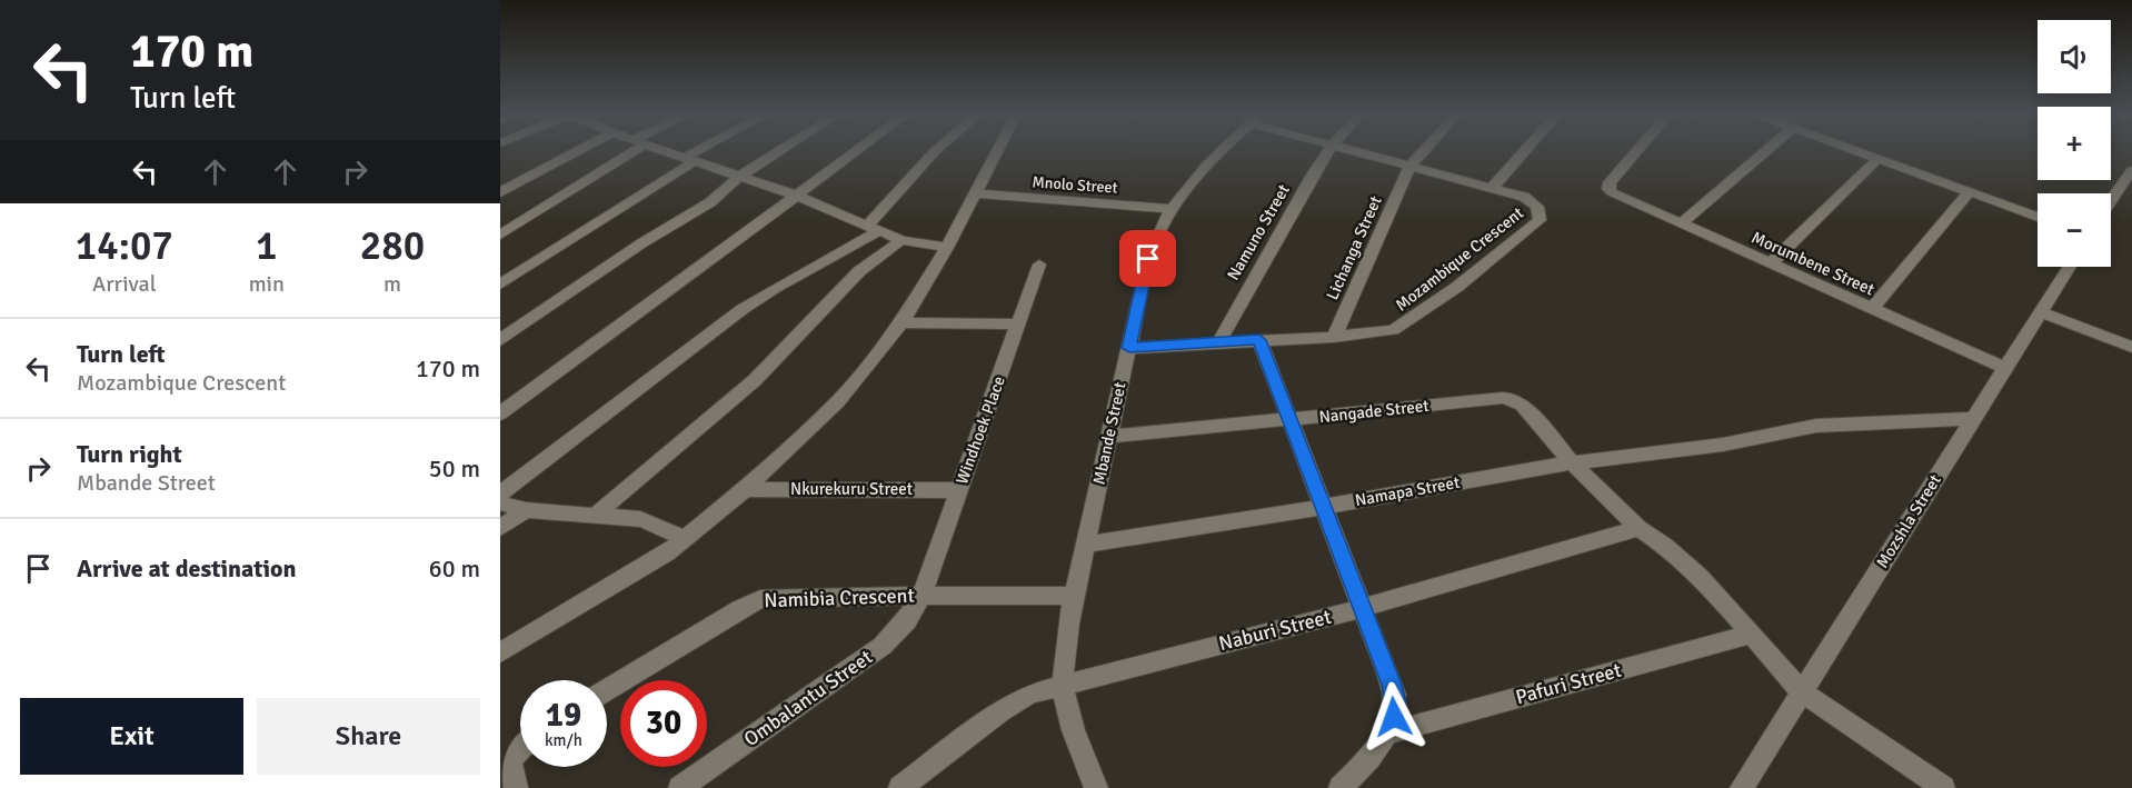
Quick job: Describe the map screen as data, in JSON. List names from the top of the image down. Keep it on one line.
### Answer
{"streets":{"street":["Mnolo Street","Namuno Street","Lichanga Street","Mozambique Crescent","Morumbene Street","Nangade Street","Windhoek Place","Mbande Street","Nkurekuru Street","Namapa Street","Mozshla Street","Namibia Crescent","Naburi Street","Pafuri Street","Ombalantu Street"]},"crossings":[["Mnolo Street","Mbande Street"],["Namuno Street","Mozambique Crescent"],["Lichanga Street","Mozambique Crescent"],["Mozambique Crescent","Mbande Street"],["Morumbene Street","Mozshla Street"],["Nangade Street","Mbande Street"],["Nangade Street","Namapa Street"],["Windhoek Place","Nkurekuru Street"],["Windhoek Place","Namibia Crescent"],["Windhoek Place","Ombalantu Street"],["Mbande Street","Namapa Street"],["Mbande Street","Namibia Crescent"],["Mbande Street","Naburi Street"],["Namapa Street","Mozshla Street"],["Namibia Crescent","Ombalantu Street"]],"page":{"turn":["170 m","Turn left"],"map_buttons":["+","−"],"eta":["14:07","Arrival","1","min","280","m"],"list":[{"name":"Turn left","note":"Mozambique Crescent","value":"170 m"},{"name":"Turn right","note":"Mbande Street","value":"50 m"},{"name":"Arrive at destination","value":"60 m"}],"speed":"19 km/h","limit":"30","buttons":["Exit","Share"]}}
